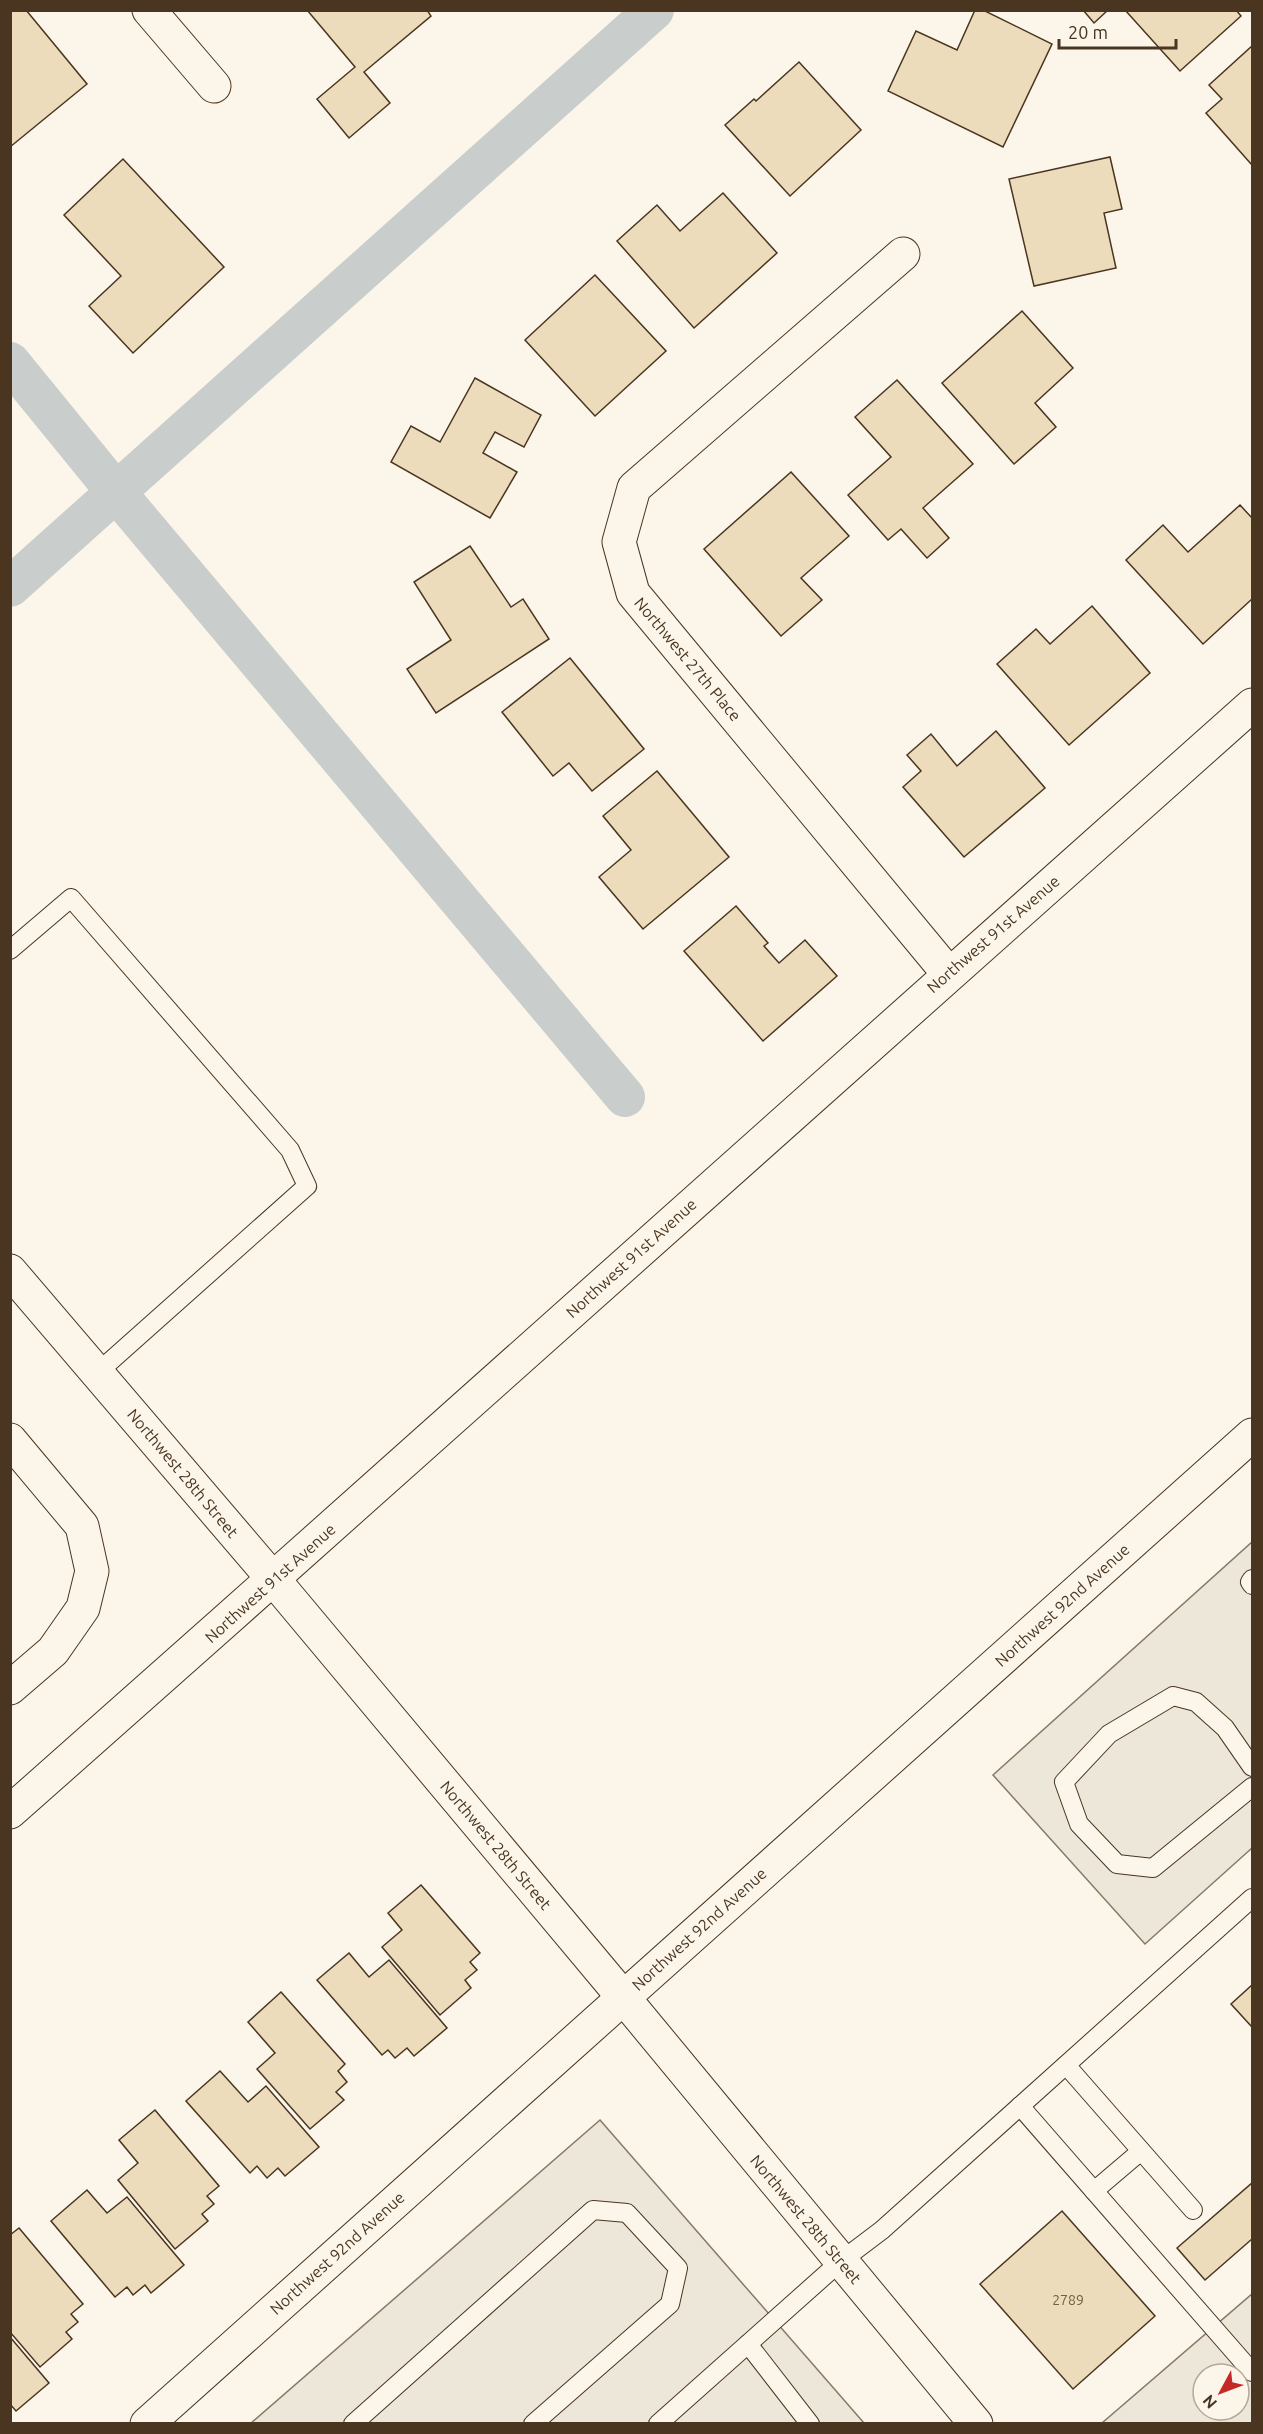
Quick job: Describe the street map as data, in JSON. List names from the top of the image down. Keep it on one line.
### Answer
{"streets":{"street":["Northwest 27th Place","Northwest 91st Avenue","Northwest 28th Street","Northwest 92nd Avenue"]},"crossings":[["Northwest 27th Place","Northwest 91st Avenue"],["Northwest 91st Avenue","Northwest 28th Street"],["Northwest 28th Street","Northwest 92nd Avenue"]],"house_numbers":["2789"],"scale_bar":"20 m","north":"bottom left"}
